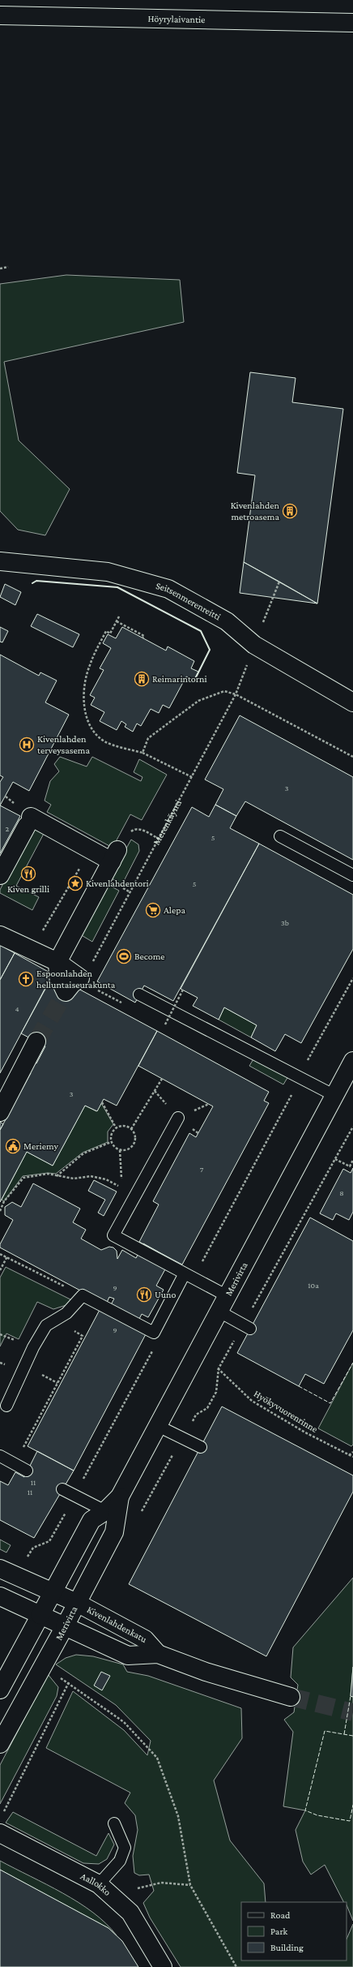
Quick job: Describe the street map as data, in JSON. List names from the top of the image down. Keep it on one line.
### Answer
{"streets":{"street":["Höyrylaivantie","Seitsenmerenreitti","Merivirta","Kivenlahdenkatu","Aallokko"],"path":["Merenkäynti","Hyökyvuorenrinne"]},"crossings":[["Seitsenmerenreitti","Merenkäynti"],["Merivirta","Kivenlahdenkatu"]],"places":{"building":["Kivenlahden metroasema","Reimarintorni"],"hospital":["Kivenlahden terveysasema"],"restaurant":["Kiven grilli","Uuno"],"place":["Kivenlahdentori"],"supermarket":["Alepa"],"sports":["Become"],"church":["Espoonlahden helluntaiseurakunta"],"public building":["Meriemy"]},"house_numbers":["3","2","5","5","3b","4","3","7","8","10a","9","9","11","11"],"legend":["Road","Park","Building"]}
